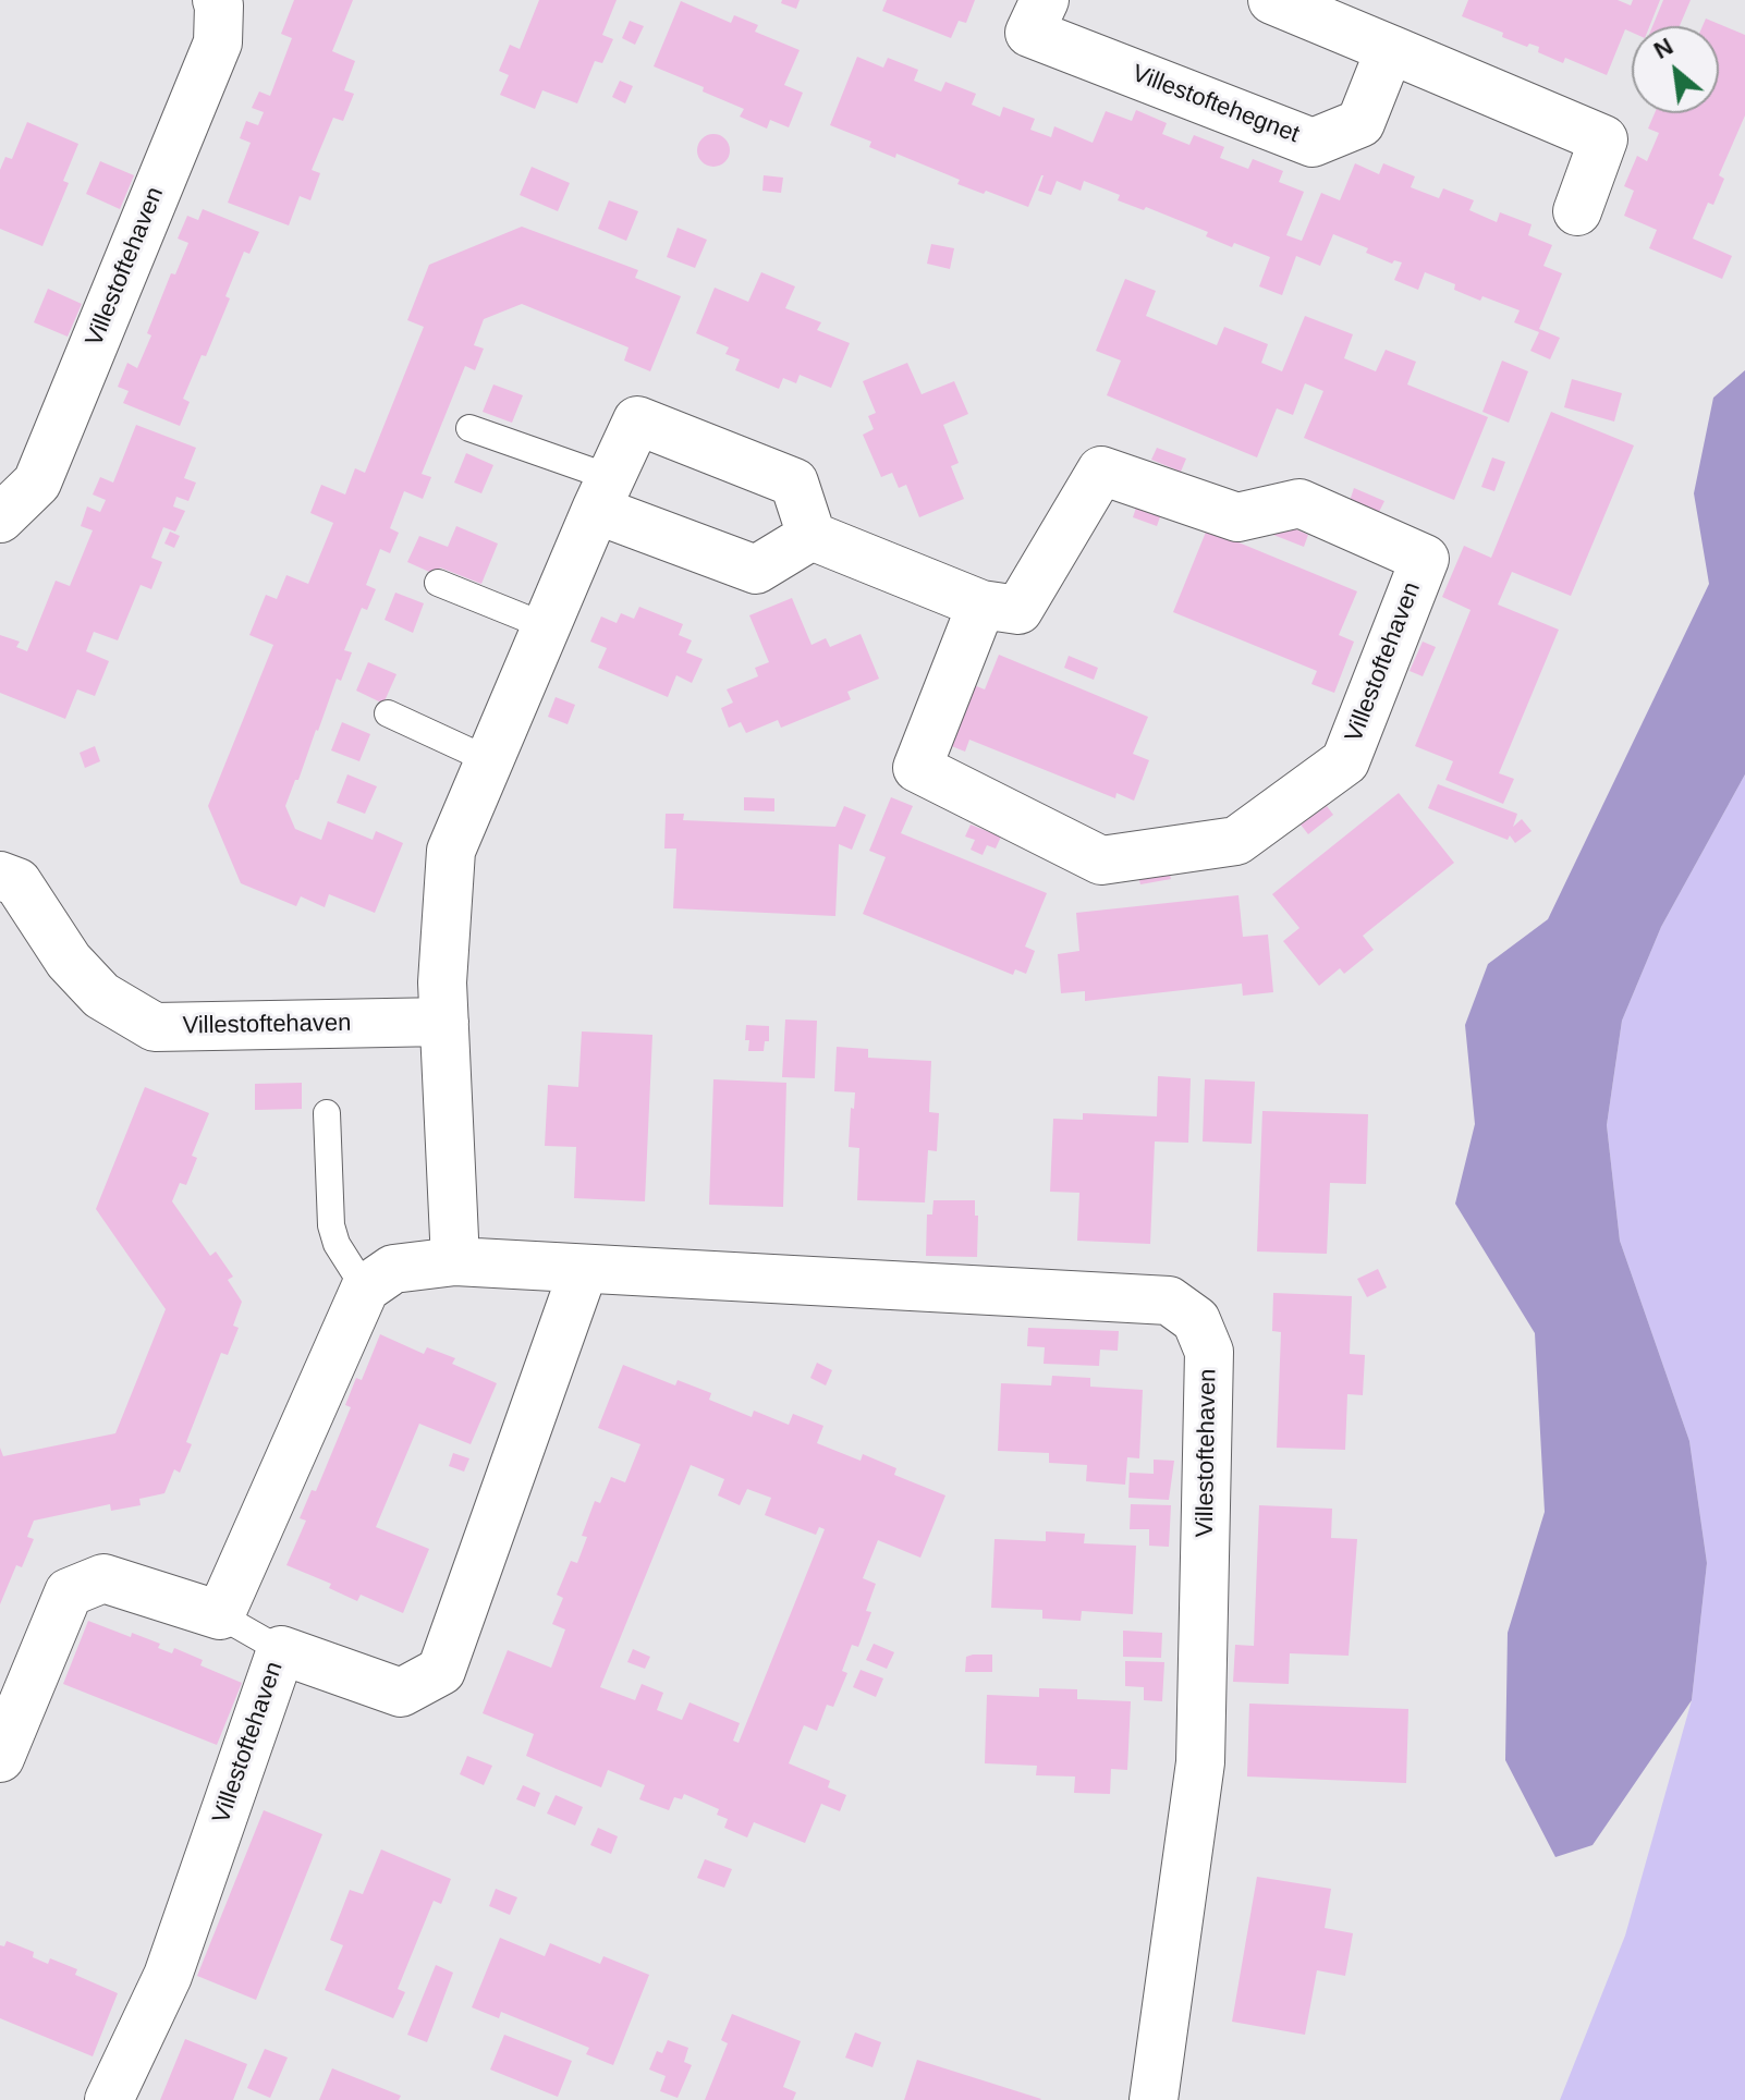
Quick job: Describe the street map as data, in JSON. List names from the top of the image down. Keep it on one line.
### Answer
{"streets":{"street":["Villestoftehegnet","Villestoftehaven"]},"north":"top left"}
